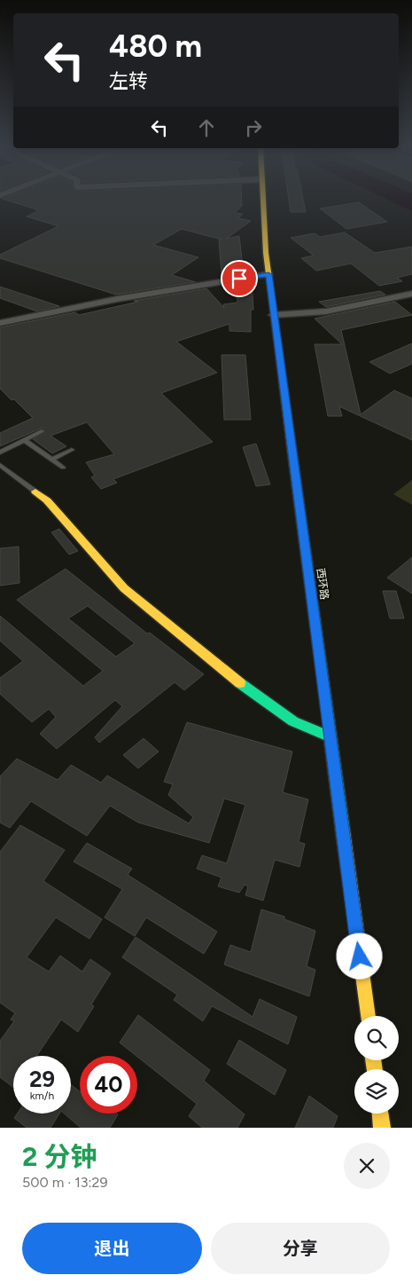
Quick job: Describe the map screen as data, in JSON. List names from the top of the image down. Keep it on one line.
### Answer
{"streets":{"street":["西环路"]},"page":{"turn":["480 m","左转"],"speed":"29 km/h","limit":"40","heading":["2 分钟","500 m · 13:29"],"buttons":["退出","分享"]}}
